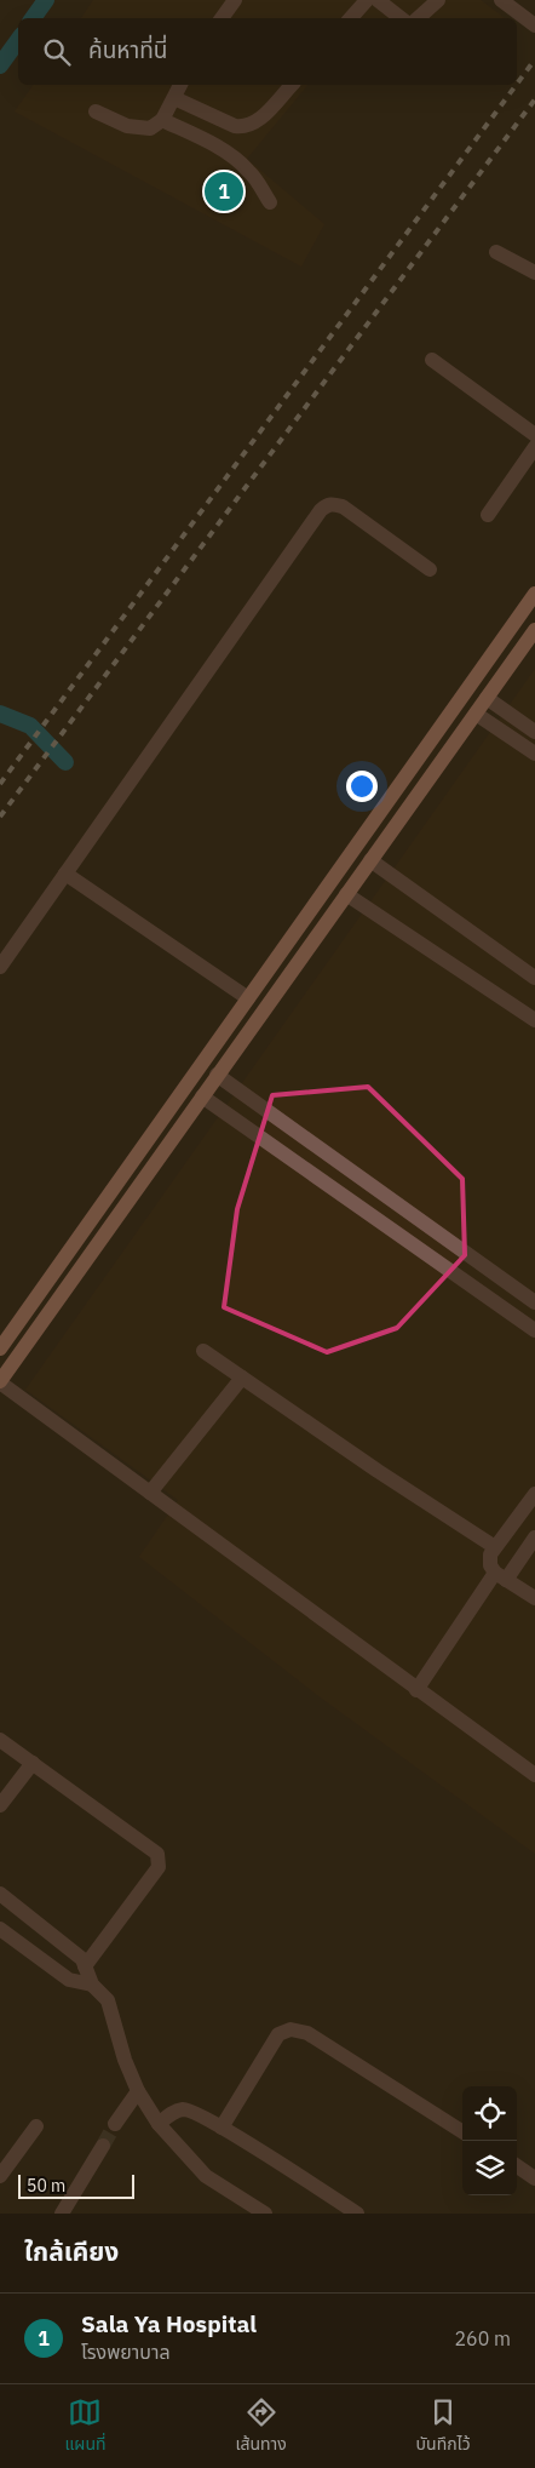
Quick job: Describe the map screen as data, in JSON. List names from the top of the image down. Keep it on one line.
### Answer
{"scale_bar":"50 m","page":{"search":"ค้นหาที่นี่","pins":"1","scale":"50 m","heading":"ใกล้เคียง","list":[{"mark":"1","name":"Sala Ya Hospital","note":"โรงพยาบาล","value":"260 m"}],"nav":["แผนที่","เส้นทาง","บันทึกไว้"]}}
